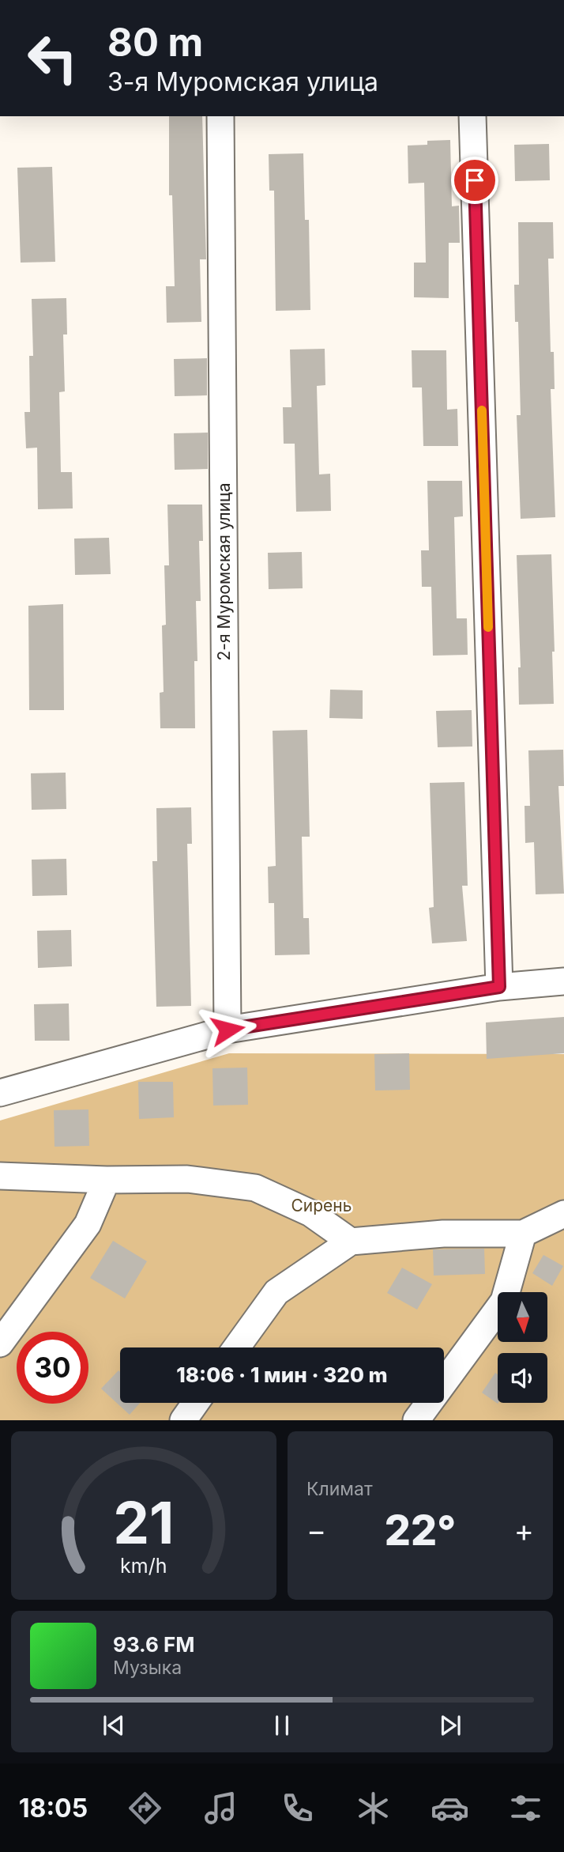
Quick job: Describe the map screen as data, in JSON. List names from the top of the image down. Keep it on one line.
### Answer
{"streets":{"street":["2-я Муромская улица"]},"parks":["Сирень"],"north":"bottom","page":{"turn":["80 m","3-я Муромская улица"],"limit":"30","trip":"18:06 · 1 мин · 320 m","tile":"Климат","heat":["−","22°","+"],"song":["93.6 FM","Музыка"],"tabs":"18:05","gauge":["21","km/h"]}}
